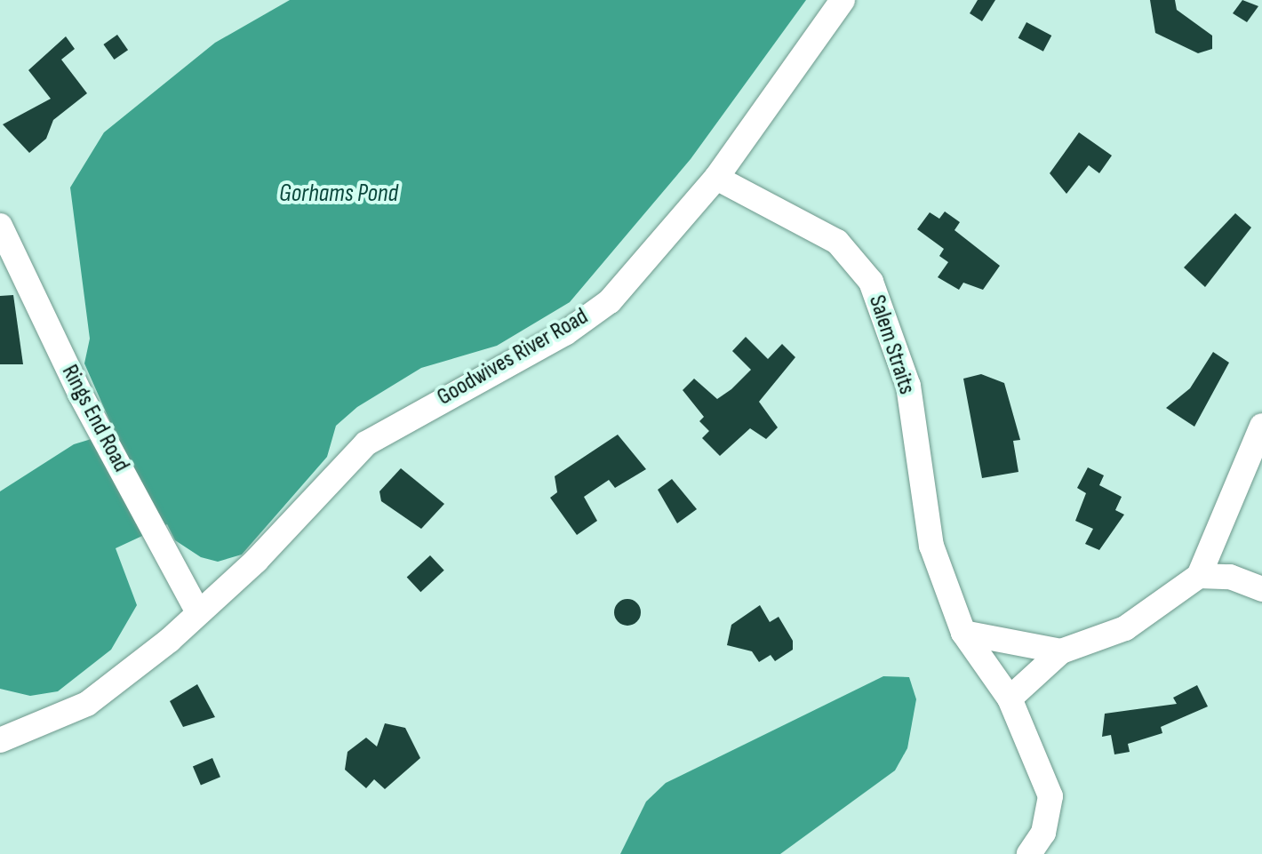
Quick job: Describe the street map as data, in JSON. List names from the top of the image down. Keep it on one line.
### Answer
{"streets":{"street":["Salem Straits","Goodwives River Road","Rings End Road"]},"crossings":[["Salem Straits","Goodwives River Road"],["Goodwives River Road","Rings End Road"]],"water":["Gorhams Pond"]}
